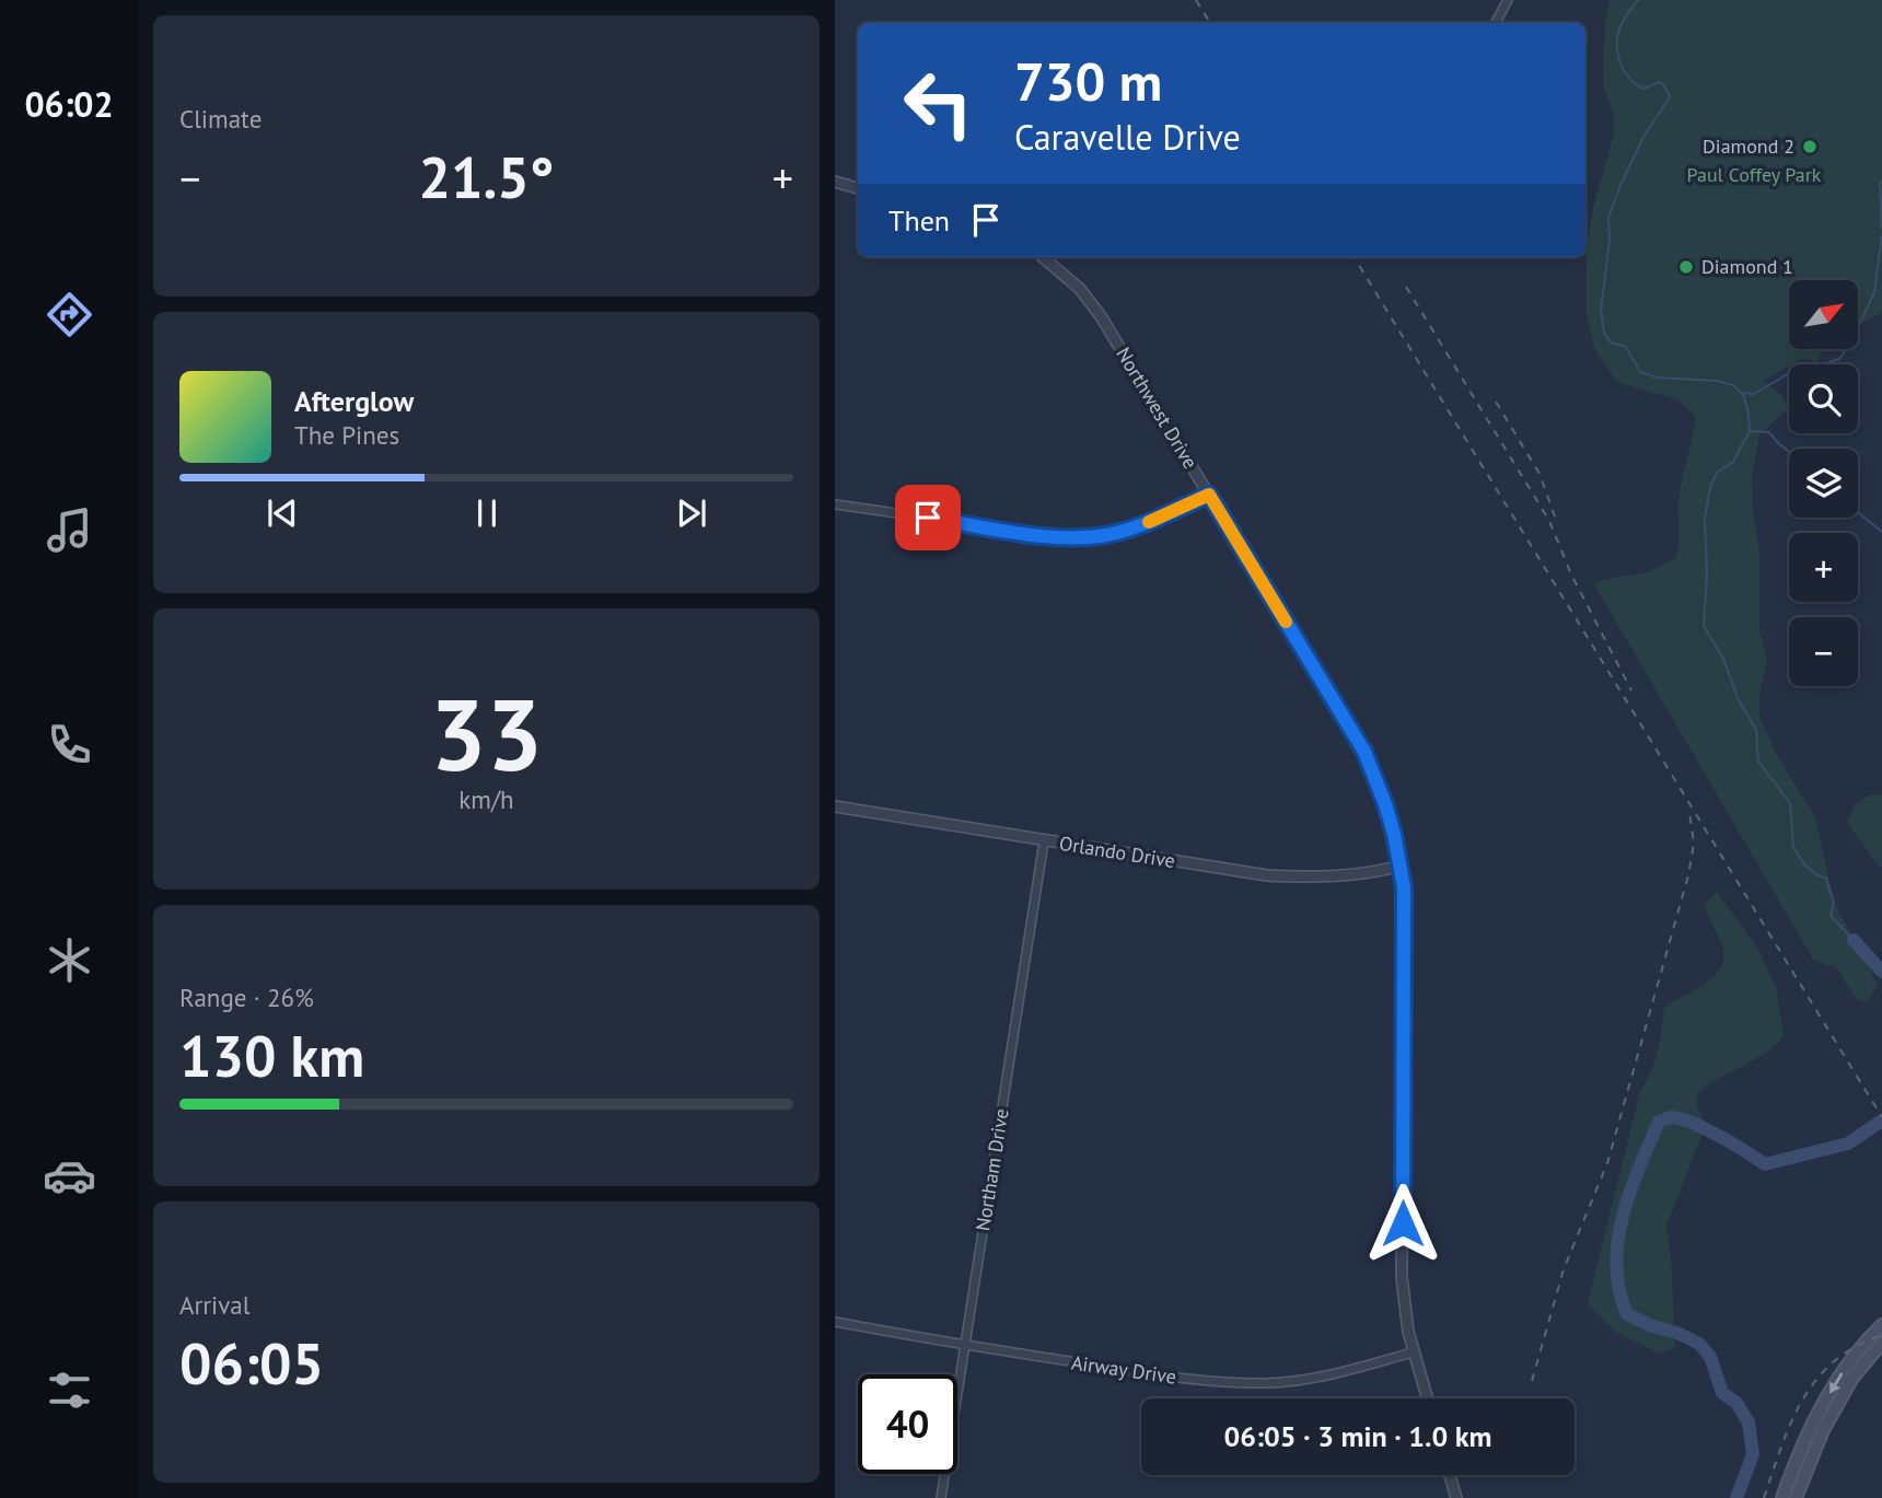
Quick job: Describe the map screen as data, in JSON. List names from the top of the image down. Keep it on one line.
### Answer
{"streets":{"street":["Northwest Drive","Orlando Drive","Northam Drive","Airway Drive"]},"crossings":[["Northwest Drive","Orlando Drive"],["Northwest Drive","Airway Drive"],["Orlando Drive","Northam Drive"],["Northam Drive","Airway Drive"]],"parks":["Paul Coffey Park"],"places":["Diamond 2","Diamond 1"],"north":"top right","page":{"tabs":"06:02","tile":["Climate",["33","km/h"],["Range · 26%","130 km"],["Arrival","06:05"]],"turn":["730 m","Caravelle Drive"],"heat":["−","21.5°","+"],"then":"Then","map_buttons":["+","−"],"song":["Afterglow","The Pines"],"limit":"40","trip":"06:05 · 3 min · 1.0 km"}}
